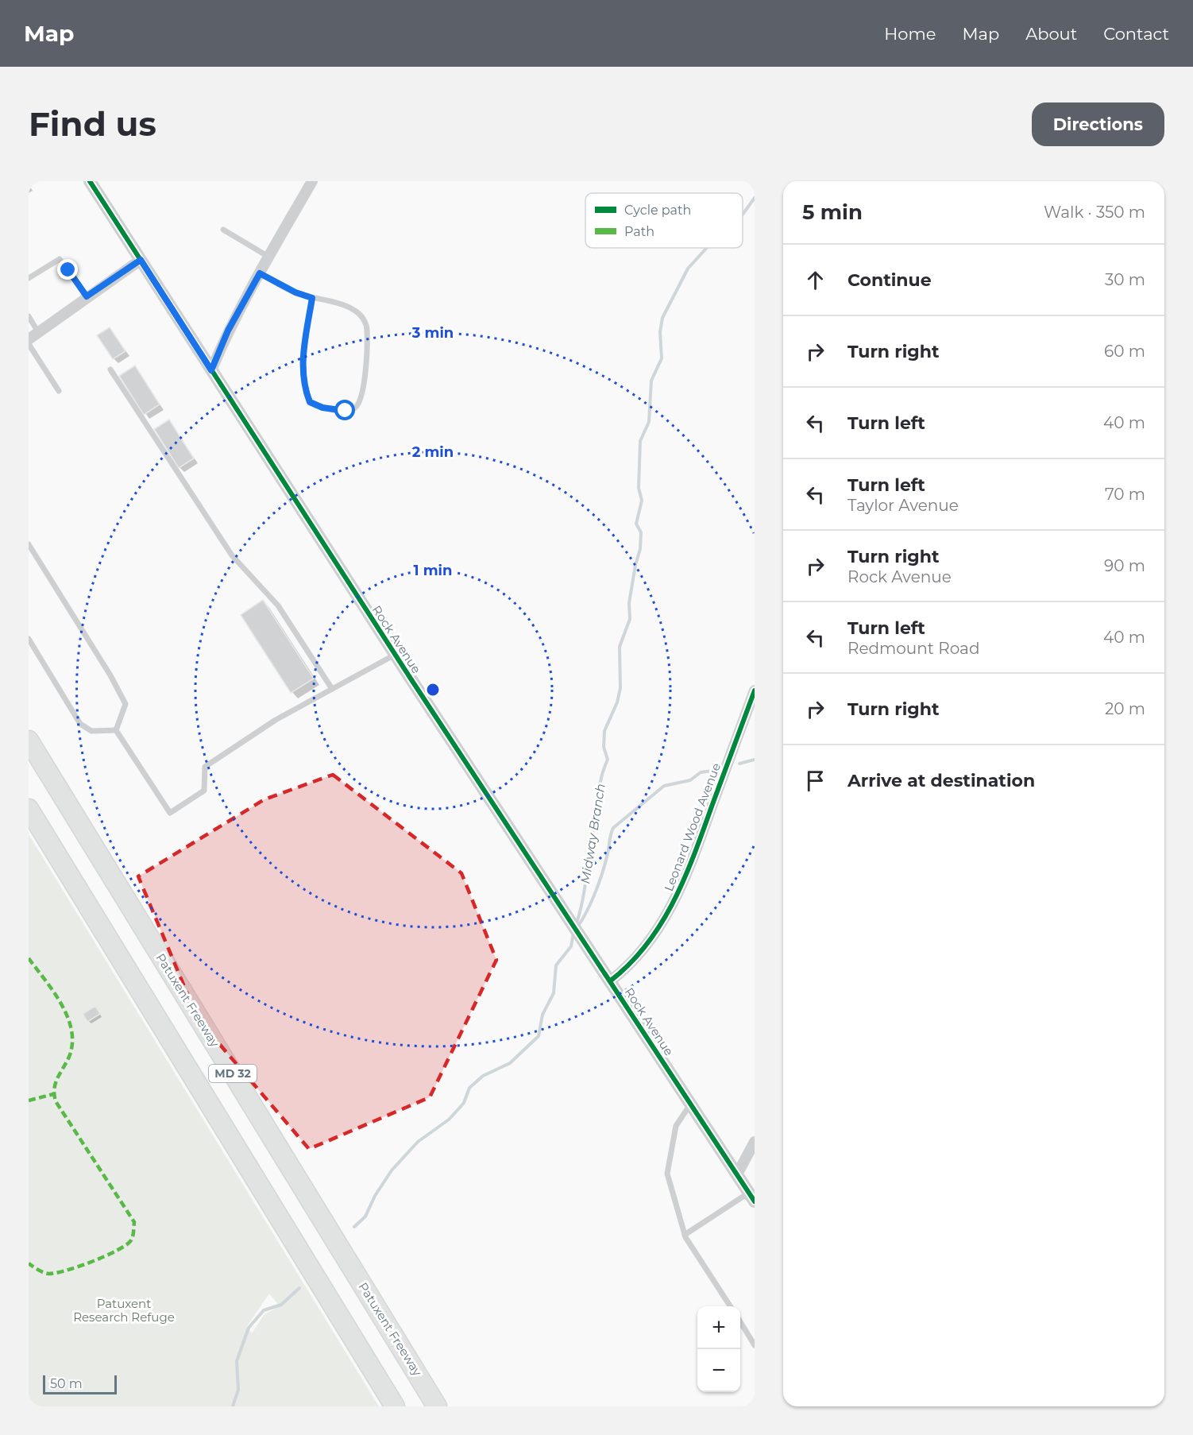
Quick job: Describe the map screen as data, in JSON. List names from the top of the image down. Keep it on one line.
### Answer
{"streets":{"highway":["Patuxent Freeway","MD 32"],"street":["Rock Avenue","Leonard Wood Avenue"]},"crossings":[["Rock Avenue","Leonard Wood Avenue"]],"water":["Midway Branch"],"parks":["Patuxent Research Refuge"],"legend":["Cycle path","Path"],"scale_bar":"50 m","page":{"header":"Map","nav":["Home","Map","About","Contact"],"buttons":"Directions","title":"Find us","heading":["5 min","Walk · 350 m"],"list":[["Continue","30 m"],["Turn right","60 m"],["Turn left","40 m"],["Turn left","Taylor Avenue","70 m"],["Turn right","Rock Avenue","90 m"],["Turn left","Redmount Road","40 m"],["Turn right","20 m"],"Arrive at destination"],"map_buttons":["+","−"],"scale":"50 m"},"rings":["3 min","2 min","1 min"]}
